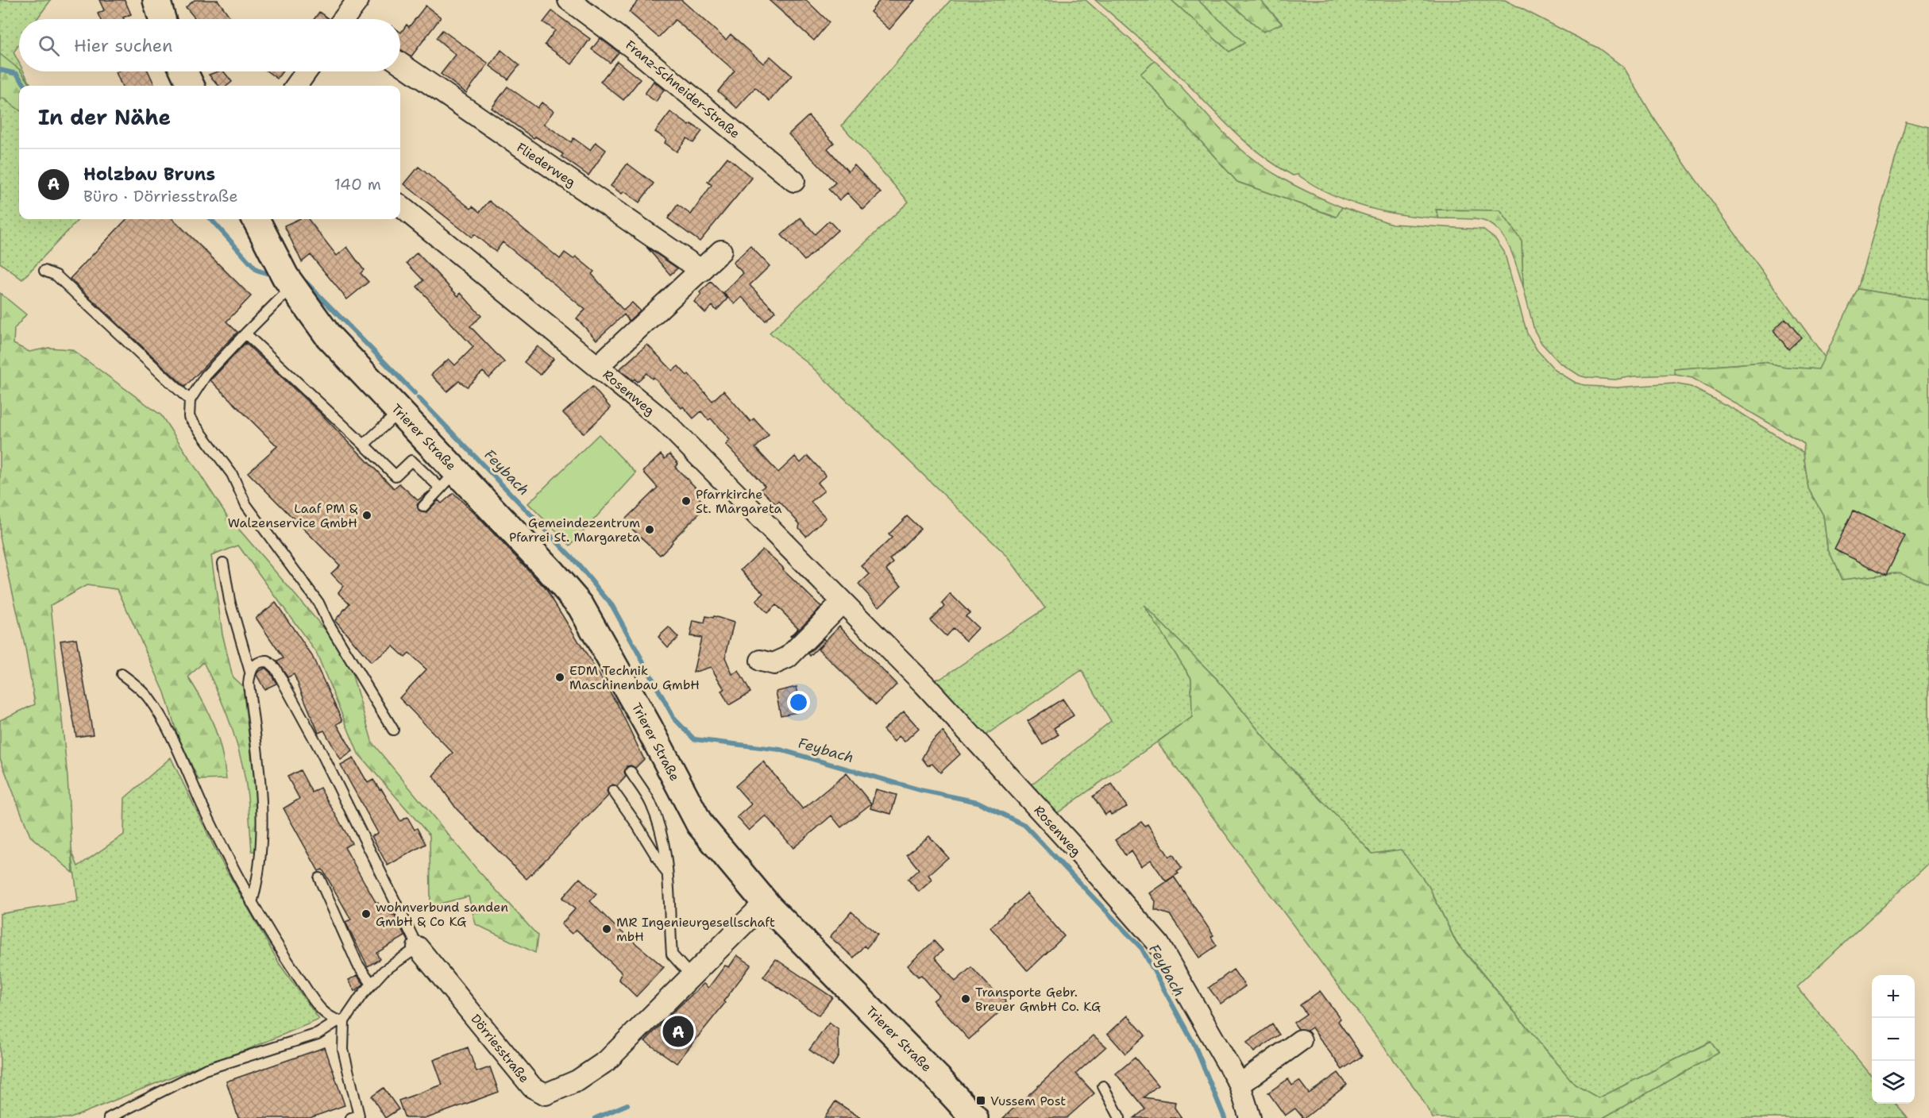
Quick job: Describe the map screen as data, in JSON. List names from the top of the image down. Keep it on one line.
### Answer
{"streets":{"main road":["Trierer Straße"],"street":["Franz-Schneider-Straße","Fliederweg","Rosenweg","Dörriesstraße"]},"crossings":[["Trierer Straße","Dörriesstraße"]],"water":["Feybach"],"places":{"other":["Pfarrkirche St. Margareta","Laaf PM & Walzenservice GmbH","Gemeindezentrum Pfarrei St. Margareta","EDM Technik Maschinenbau GmbH","wohnverbund sanden GmbH & Co KG","MR Ingenieurgesellschaft mbH","Transporte Gebr. Breuer GmbH Co. KG"],"transit":["Vussem Post"]},"page":{"search":"Hier suchen","heading":"In der Nähe","list":[{"mark":"A","name":"Holzbau Bruns","note":"Büro · Dörriesstraße","value":"140 m"}],"map_buttons":["+","−"],"pins":"A"}}
